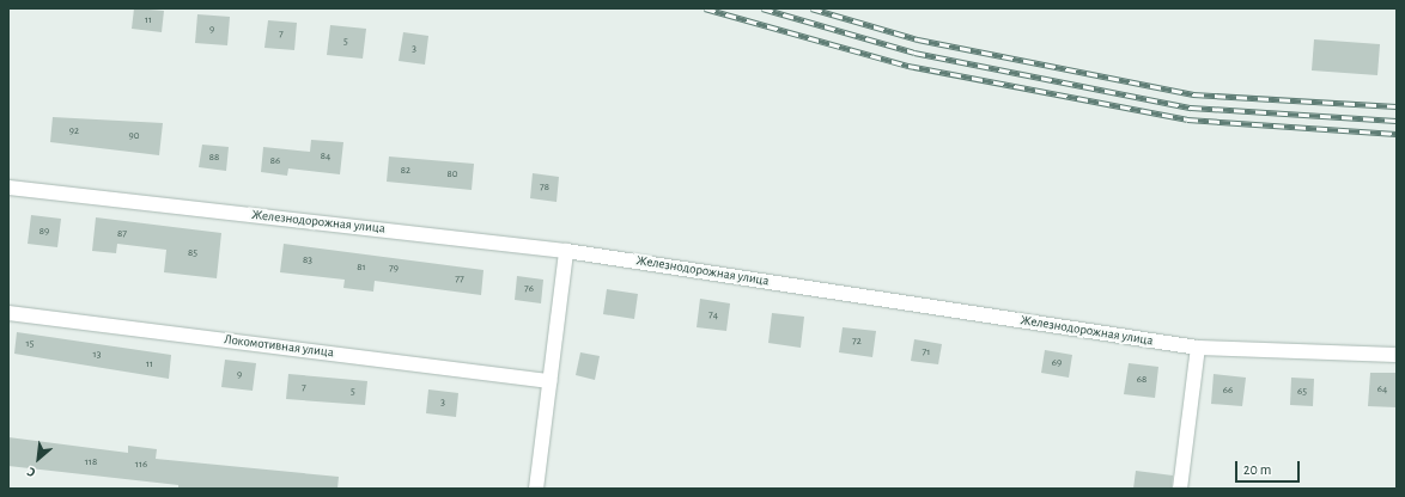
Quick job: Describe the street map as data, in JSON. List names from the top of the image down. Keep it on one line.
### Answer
{"streets":{"street":["Железнодорожная улица","Локомотивная улица"]},"house_numbers":["11","9","7","5","3","92","90","84","88","86","82","80","78","89","87","85","83","81","79","77","76","74","72","15","71","13","69","11","9","68","7","64","66","5","65","3","118","116"],"scale_bar":"20 m","north":"bottom left"}
